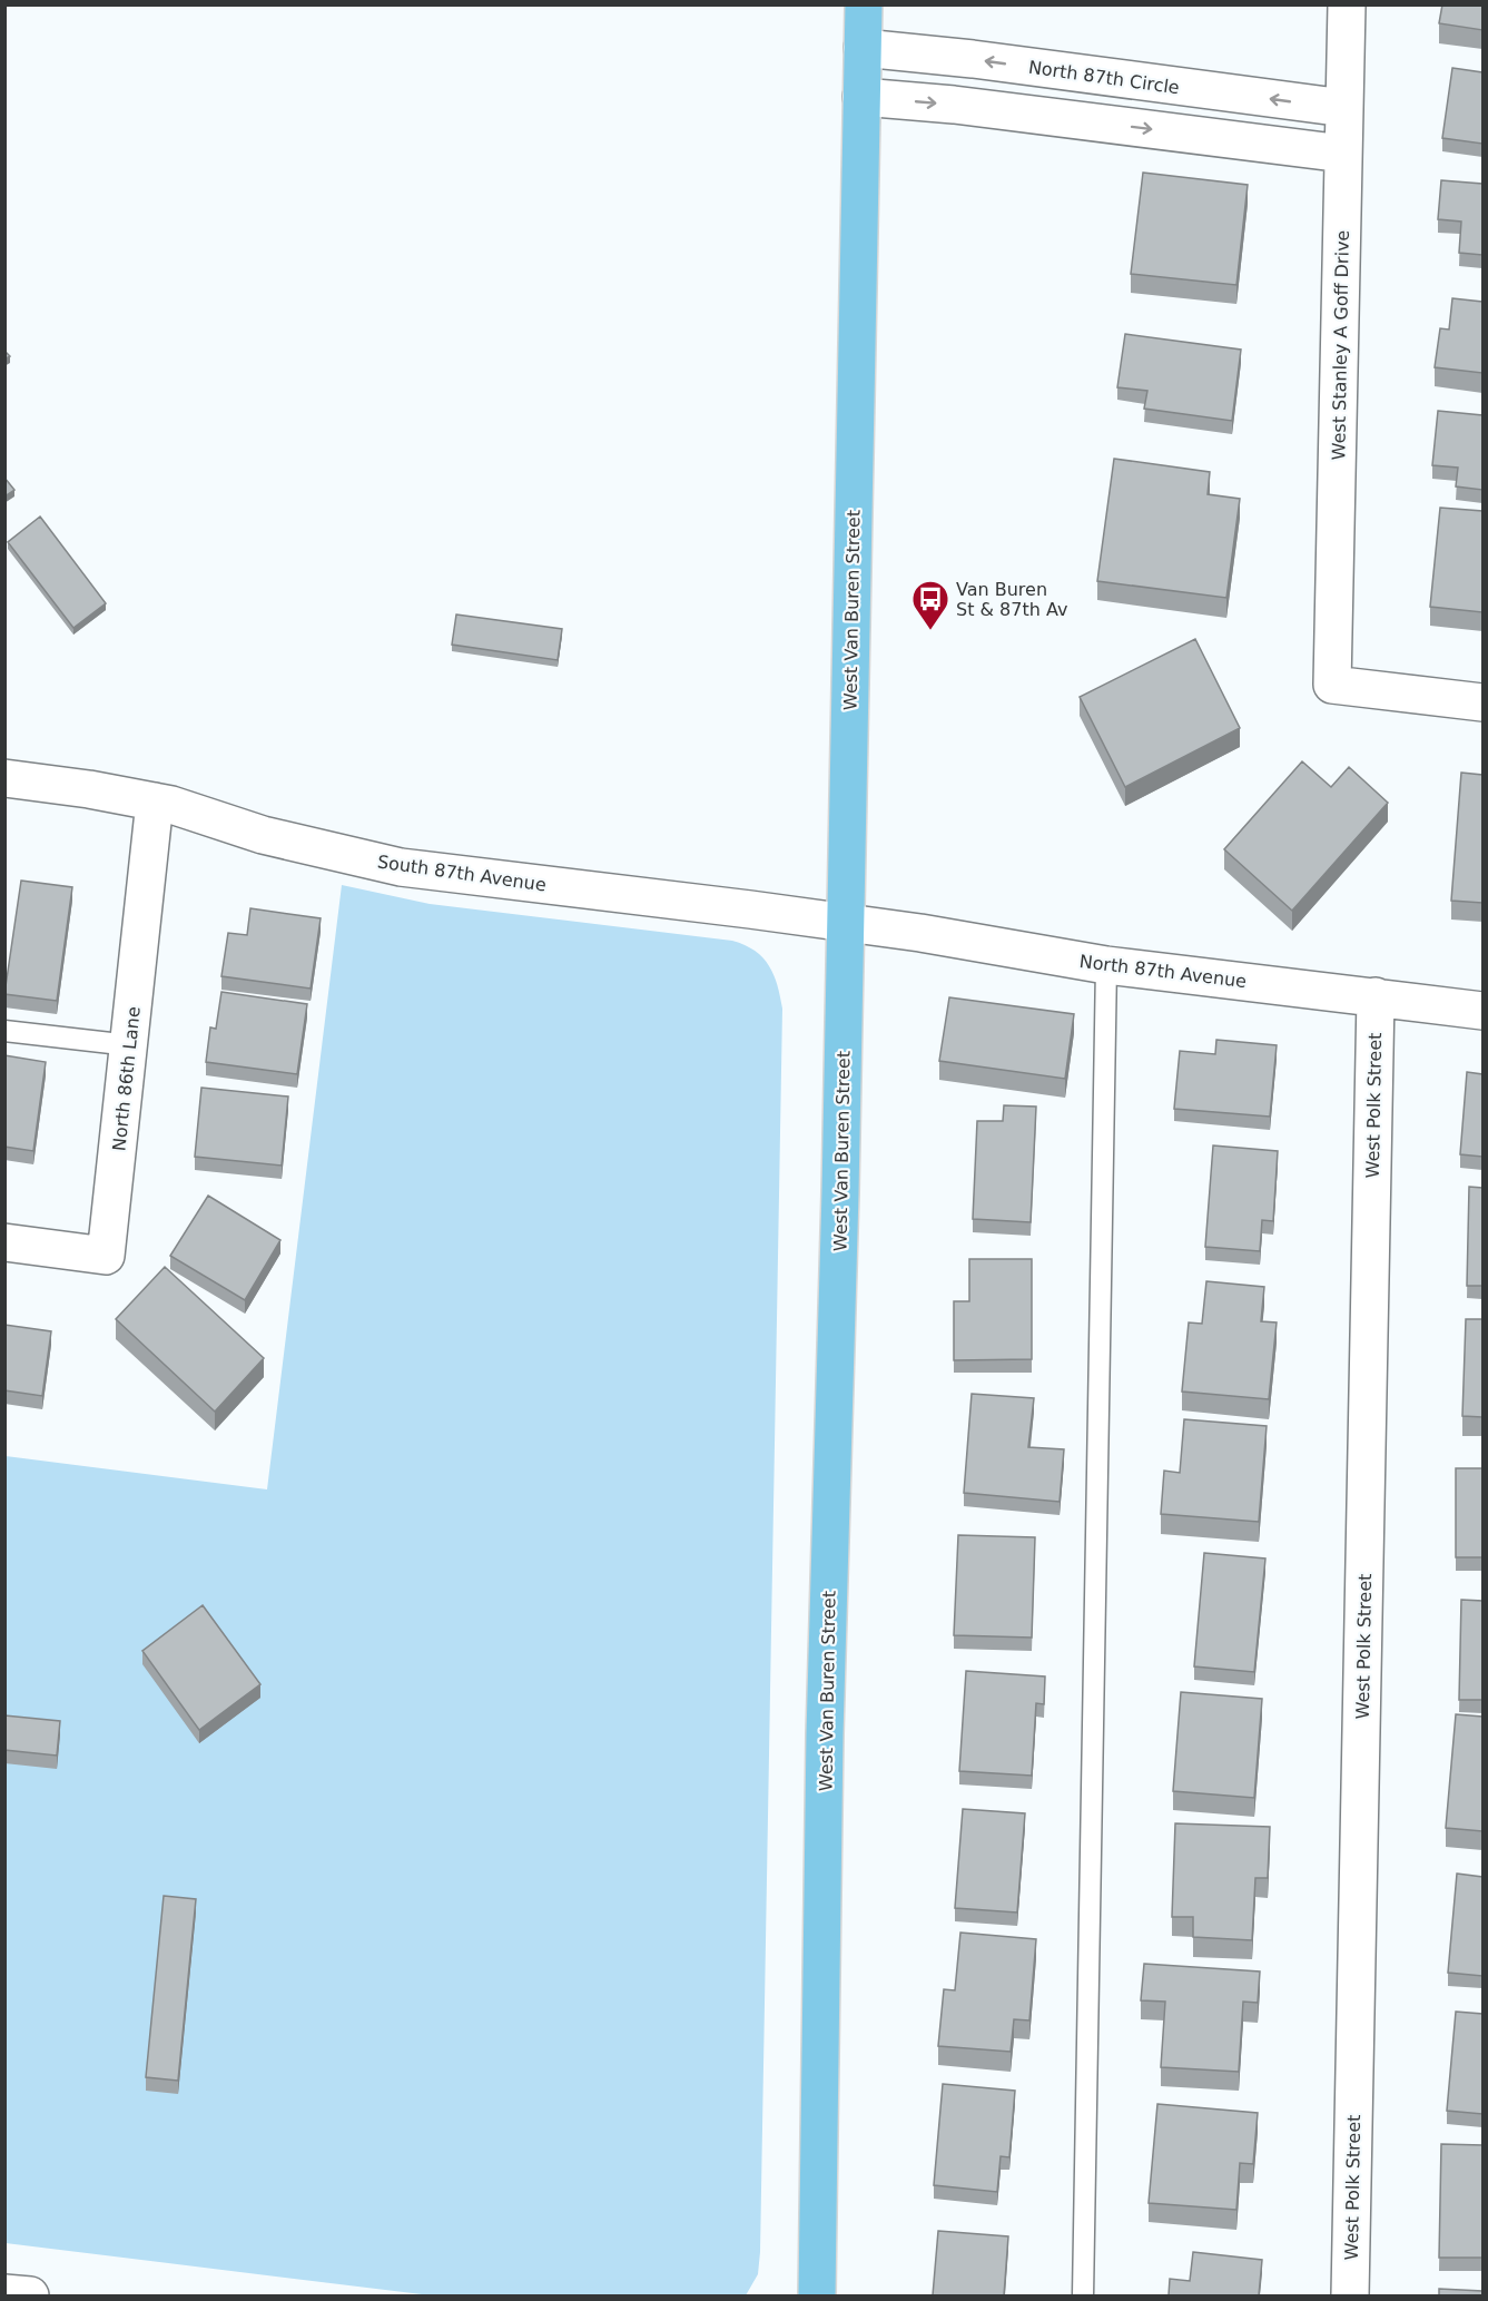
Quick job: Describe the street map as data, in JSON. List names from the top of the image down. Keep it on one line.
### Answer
{"streets":{"main road":["West Van Buren Street"],"street":["North 87th Circle","West Stanley A Goff Drive","South 87th Avenue","North 87th Avenue","North 86th Lane","West Polk Street"]},"crossings":[["North 87th Circle","West Stanley A Goff Drive"],["North 87th Circle","West Van Buren Street"],["West Van Buren Street","South 87th Avenue"],["West Van Buren Street","North 87th Avenue"],["South 87th Avenue","North 87th Avenue"],["South 87th Avenue","North 86th Lane"],["North 87th Avenue","West Polk Street"]],"places":{"bus stop":["Van Buren St & 87th Av"]}}
